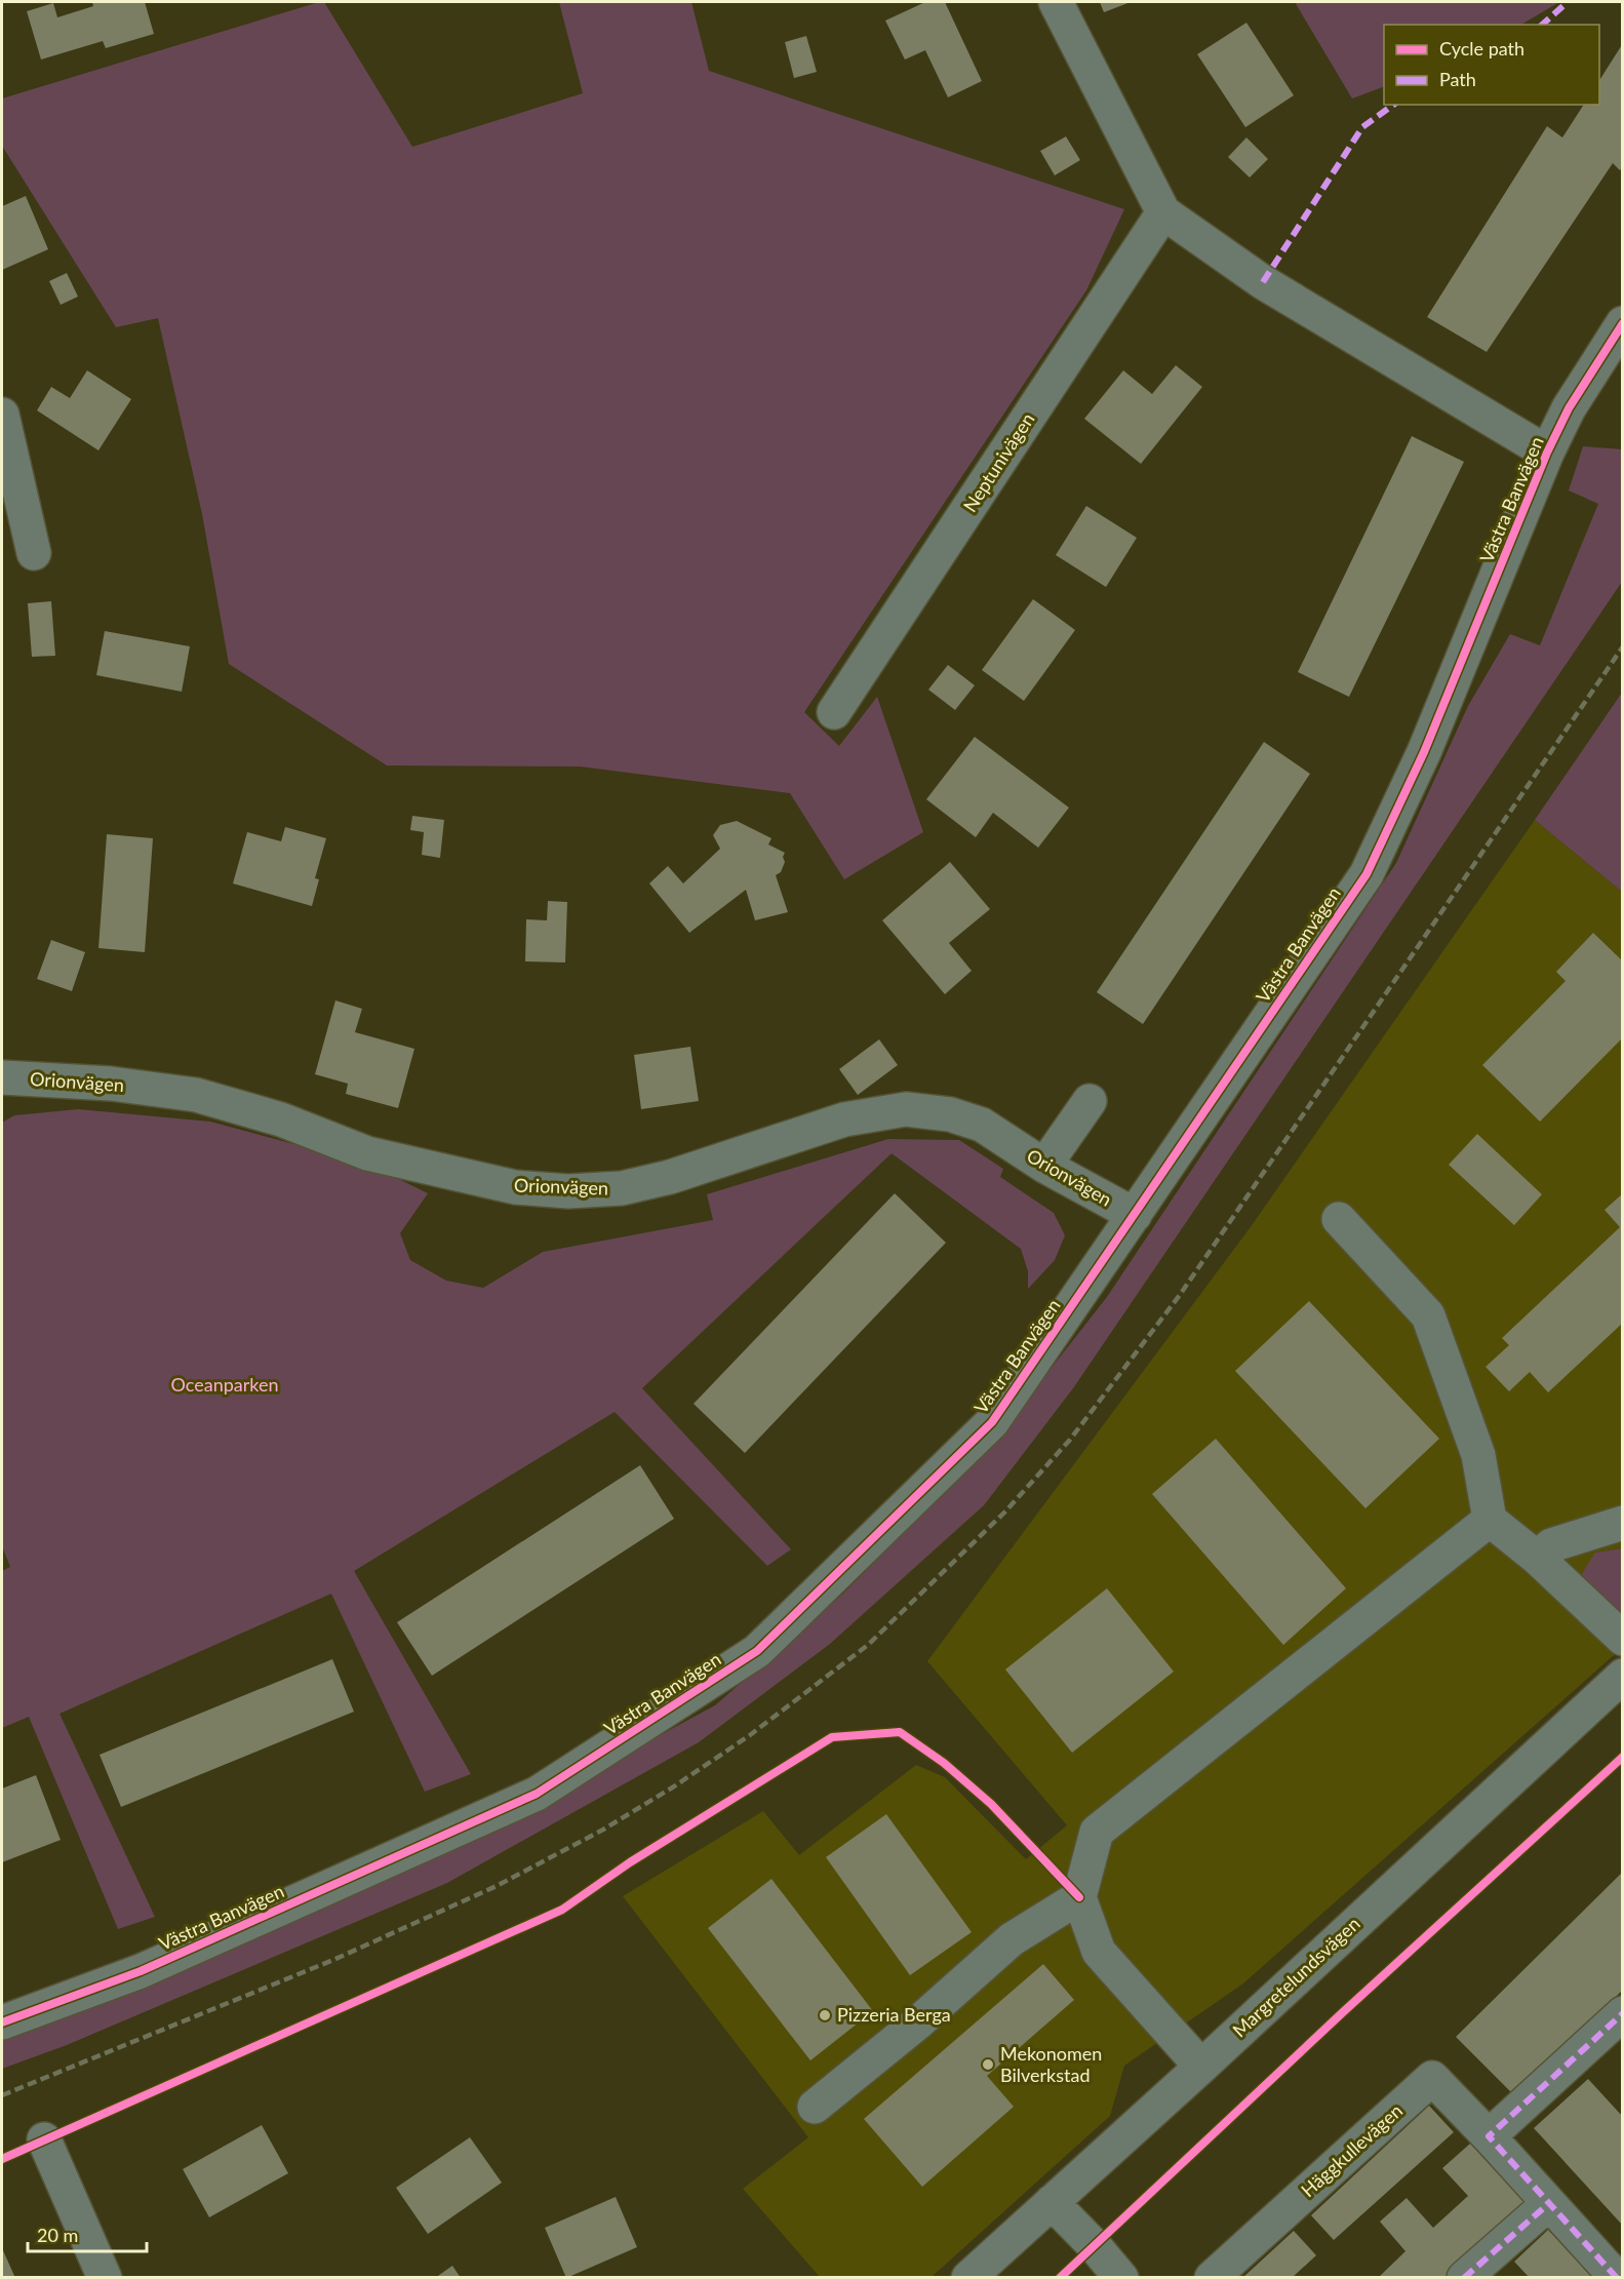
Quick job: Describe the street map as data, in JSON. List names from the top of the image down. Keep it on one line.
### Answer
{"streets":{"street":["Neptunivägen","Västra Banvägen","Orionvägen","Margretelundsvägen","Häggkullevägen"]},"crossings":[["Västra Banvägen","Orionvägen"]],"parks":["Oceanparken"],"places":["Pizzeria Berga","Mekonomen Bilverkstad"],"legend":["Cycle path","Path"],"scale_bar":"20 m"}
